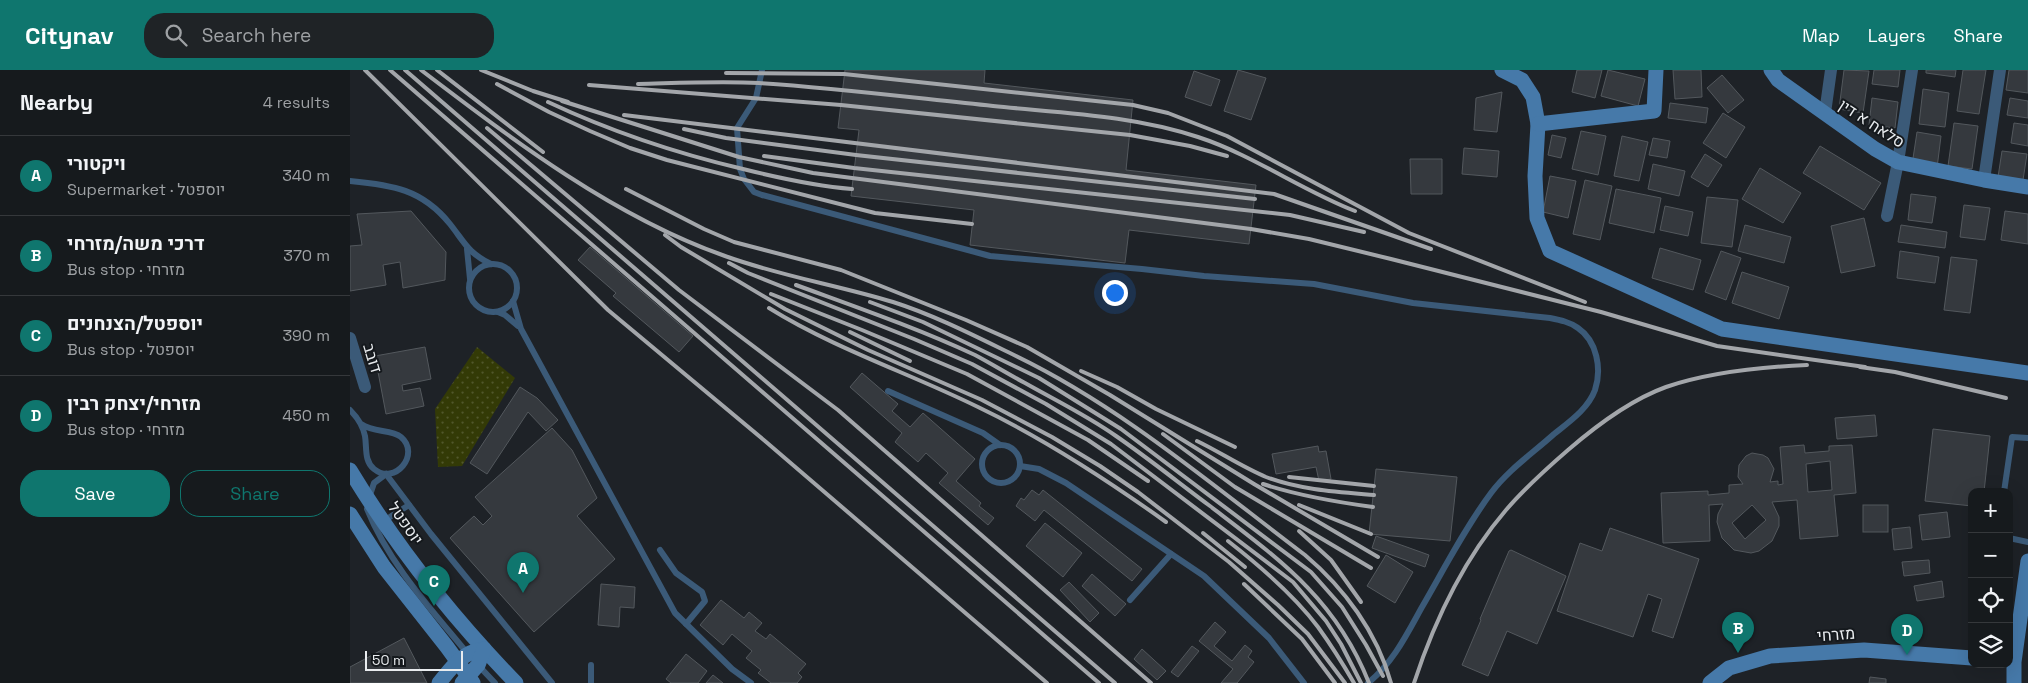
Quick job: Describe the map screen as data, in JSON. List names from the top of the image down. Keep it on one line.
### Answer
{"streets":{"street":["סלאח א דין","דובב","יוספטל","מזרחי"]},"scale_bar":"50 m","page":{"header":"Citynav","search":"Search here","nav":["Map","Layers","Share"],"heading":["Nearby","4 results"],"list":[{"mark":"A","name":"ויקטורי","note":"Supermarket · יוספטל","value":"340 m"},{"mark":"B","name":"דרכי משה/מזרחי","note":"Bus stop · מזרחי","value":"370 m"},{"mark":"C","name":"יוספטל/הצנחנים","note":"Bus stop · יוספטל","value":"390 m"},{"mark":"D","name":"מזרחי/יצחק רבין","note":"Bus stop · מזרחי","value":"450 m"}],"buttons":["Save","Share"],"map_buttons":["+","−"],"pins":["A","C","B","D"],"scale":"50 m"}}
